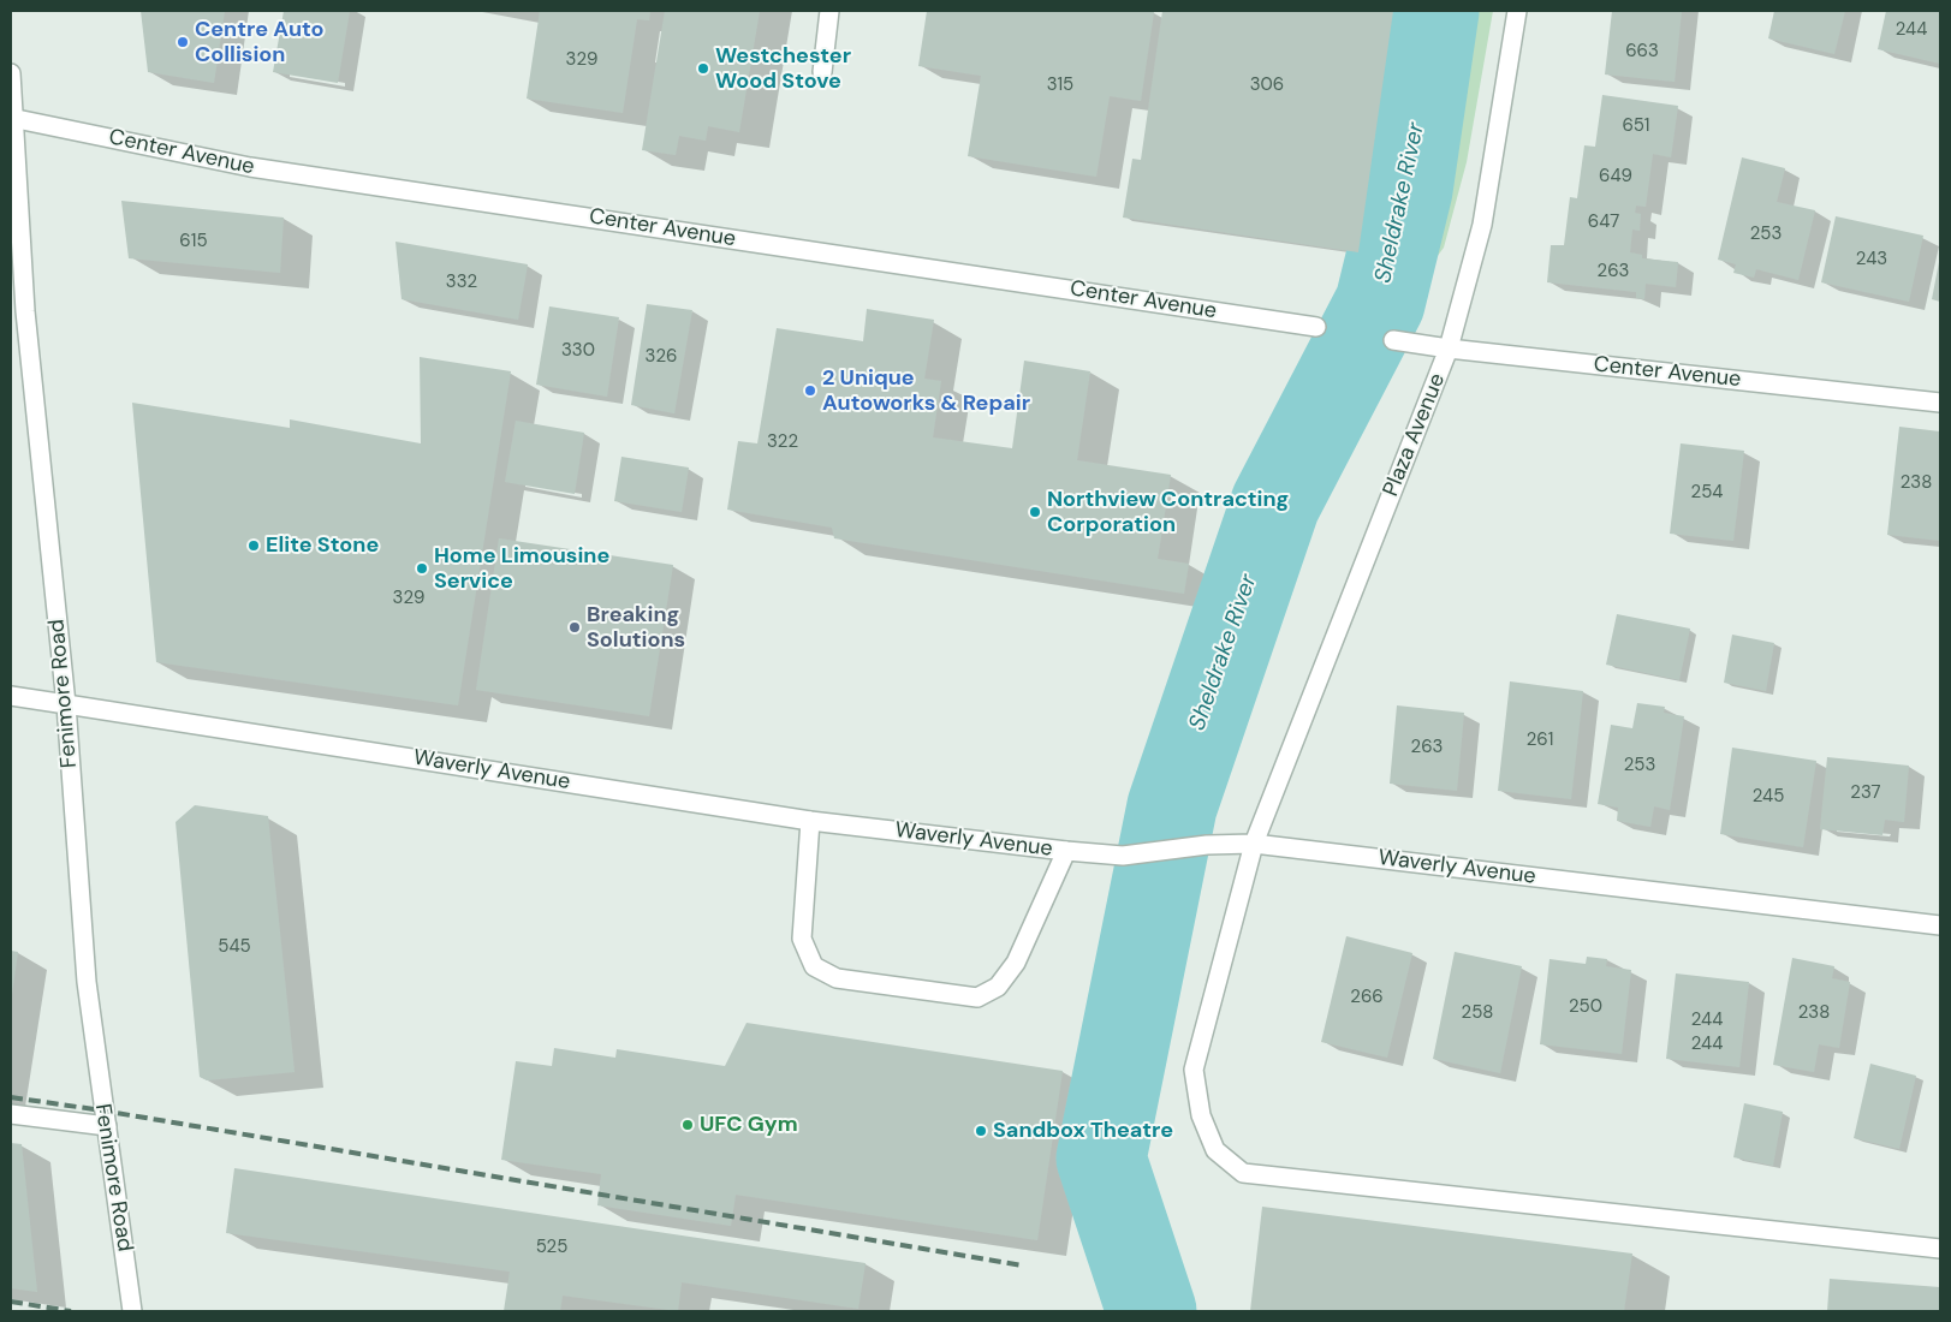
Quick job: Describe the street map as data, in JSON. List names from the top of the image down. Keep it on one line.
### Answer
{"streets":{"street":["Center Avenue","Plaza Avenue","Fenimore Road","Waverly Avenue"]},"crossings":[["Center Avenue","Plaza Avenue"],["Center Avenue","Fenimore Road"],["Plaza Avenue","Waverly Avenue"],["Fenimore Road","Waverly Avenue"]],"water":["Sheldrake River"],"places":["Centre Auto Collision","Westchester Wood Stove","2 Unique Autoworks & Repair","Northview Contracting Corporation","Elite Stone","Home Limousine Service","Breaking Solutions","UFC Gym","Sandbox Theatre"],"house_numbers":["244","663","329","315","306","651","649","647","253","615","243","263","332","330","326","322","238","254","329","261","263","253","237","245","545","266","250","258","238","244","244","525"]}
